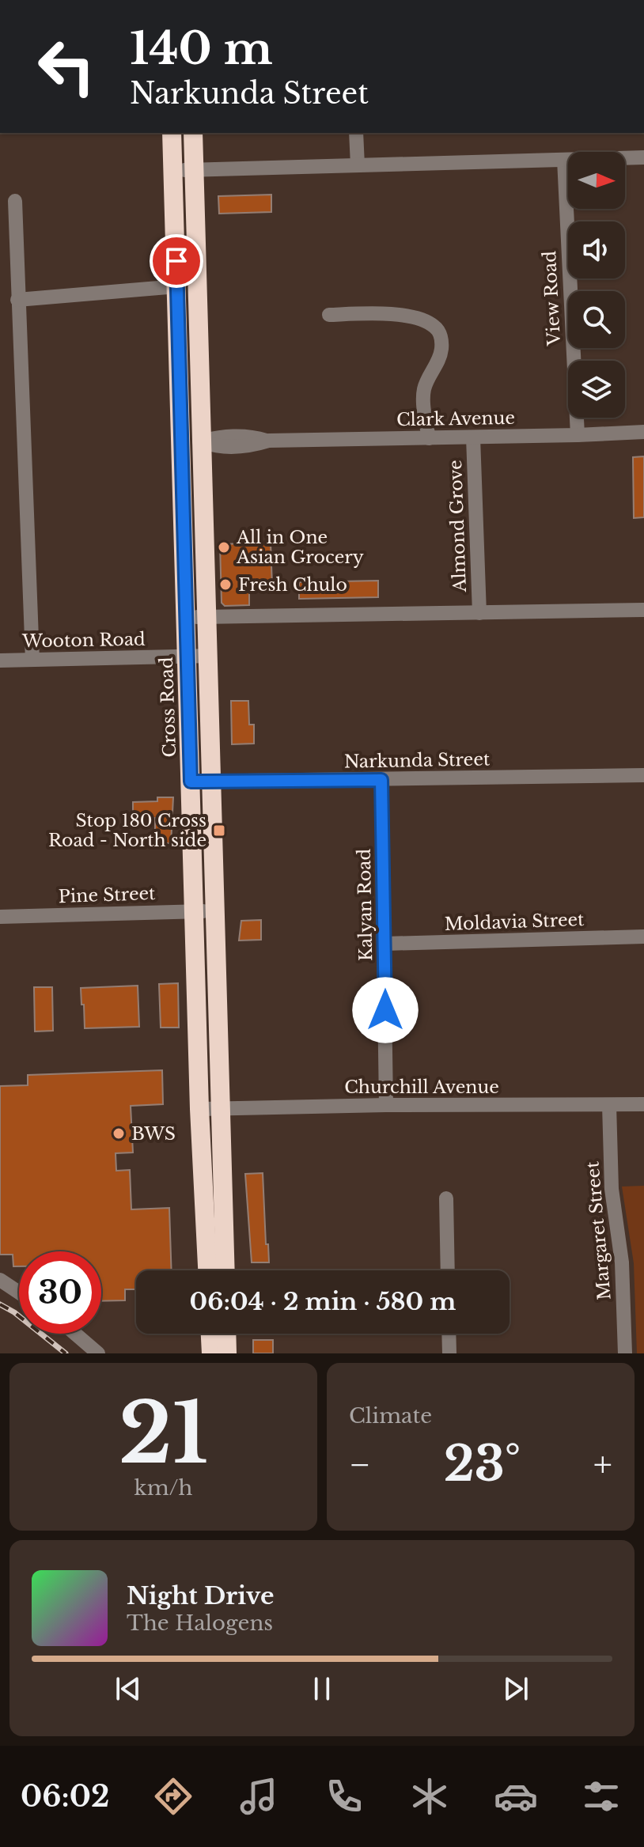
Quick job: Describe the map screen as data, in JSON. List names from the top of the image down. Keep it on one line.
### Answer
{"streets":{"highway":["Cross Road"],"street":["View Road","Clark Avenue","Almond Grove","Wooton Road","Narkunda Street","Pine Street","Kalyan Road","Moldavia Street","Churchill Avenue","Margaret Street"]},"crossings":[["View Road","Clark Avenue"],["Clark Avenue","Almond Grove"],["Clark Avenue","Cross Road"],["Almond Grove","Cross Road"],["Wooton Road","Cross Road"],["Cross Road","Narkunda Street"],["Cross Road","Pine Street"],["Cross Road","Churchill Avenue"],["Narkunda Street","Kalyan Road"],["Kalyan Road","Moldavia Street"],["Kalyan Road","Churchill Avenue"],["Churchill Avenue","Margaret Street"]],"places":{"other":["All in One Asian Grocery","Fresh Chulo","BWS"],"transit":["Stop 180 Cross Road - North side"]},"north":"right","page":{"turn":["140 m","Narkunda Street"],"limit":"30","trip":"06:04 · 2 min · 580 m","tile":[["21","km/h"],"Climate"],"heat":["−","23°","+"],"song":["Night Drive","The Halogens"],"tabs":"06:02"}}
